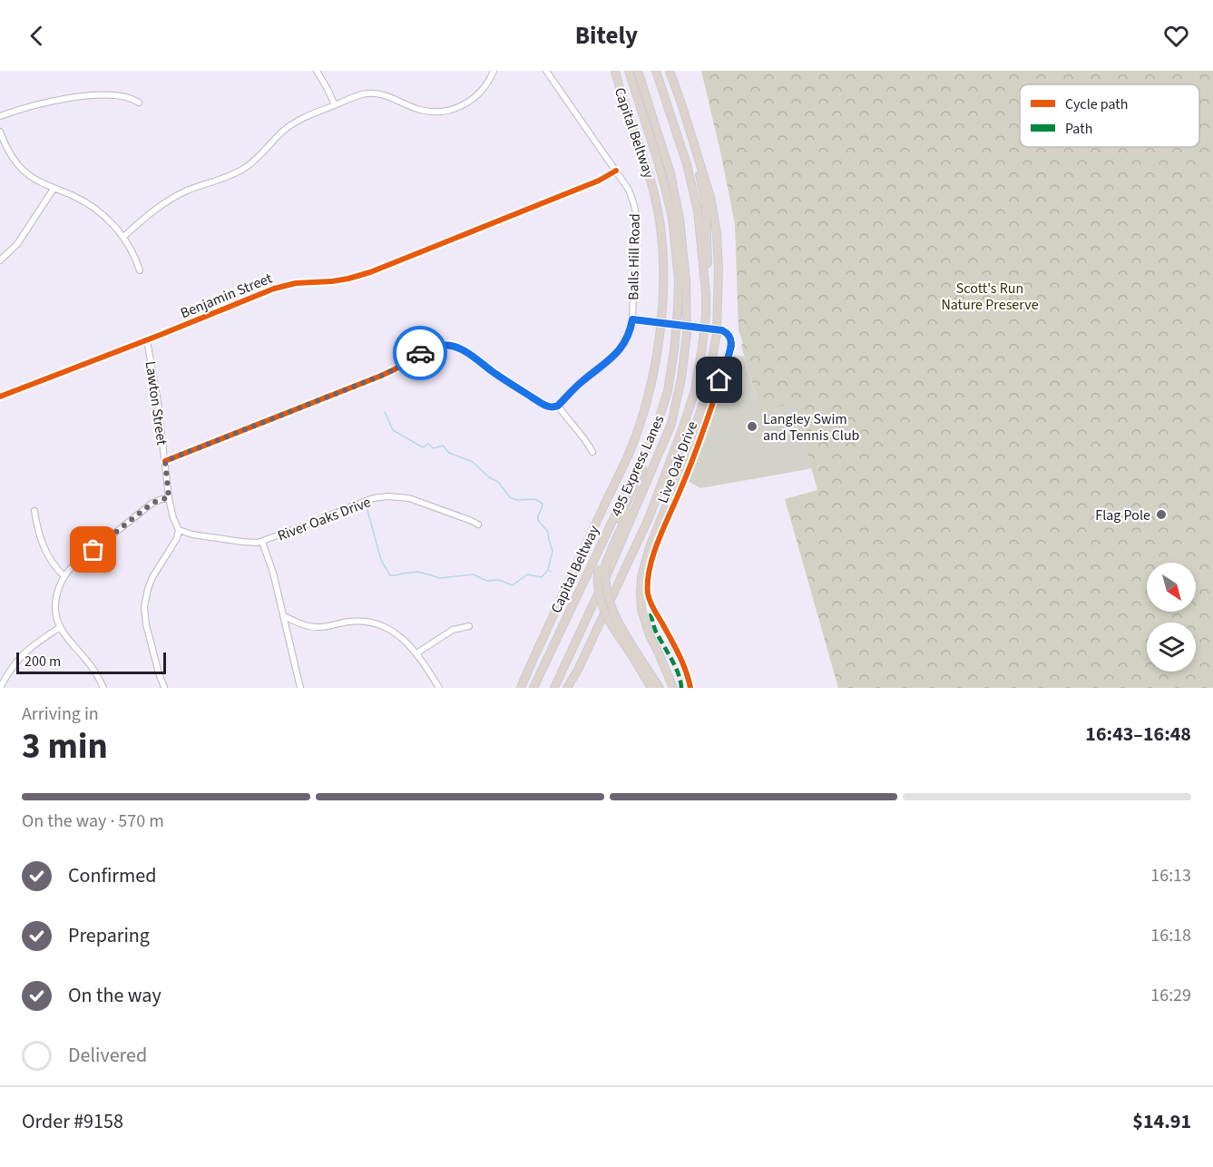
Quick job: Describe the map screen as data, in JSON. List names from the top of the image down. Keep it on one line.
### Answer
{"streets":{"highway":["Capital Beltway","495 Express Lanes"],"street":["Balls Hill Road","Benjamin Street","Lawton Street","Live Oak Drive","River Oaks Drive"]},"crossings":[["Balls Hill Road","Benjamin Street"],["Balls Hill Road","Live Oak Drive"],["Benjamin Street","Lawton Street"]],"parks":["Scott's Run Nature Preserve"],"places":["Langley Swim and Tennis Club","Flag Pole"],"legend":["Cycle path","Path"],"scale_bar":"200 m","north":"bottom right","page":{"header":"Bitely","scale":"200 m","heading":["3 min","Arriving in","16:43–16:48"],"panel":["Order #9158","$14.91"],"bar":"On the way · 570 m","list":[["Confirmed","16:13"],["Preparing","16:18"],["On the way","16:29"],"Delivered"]}}
